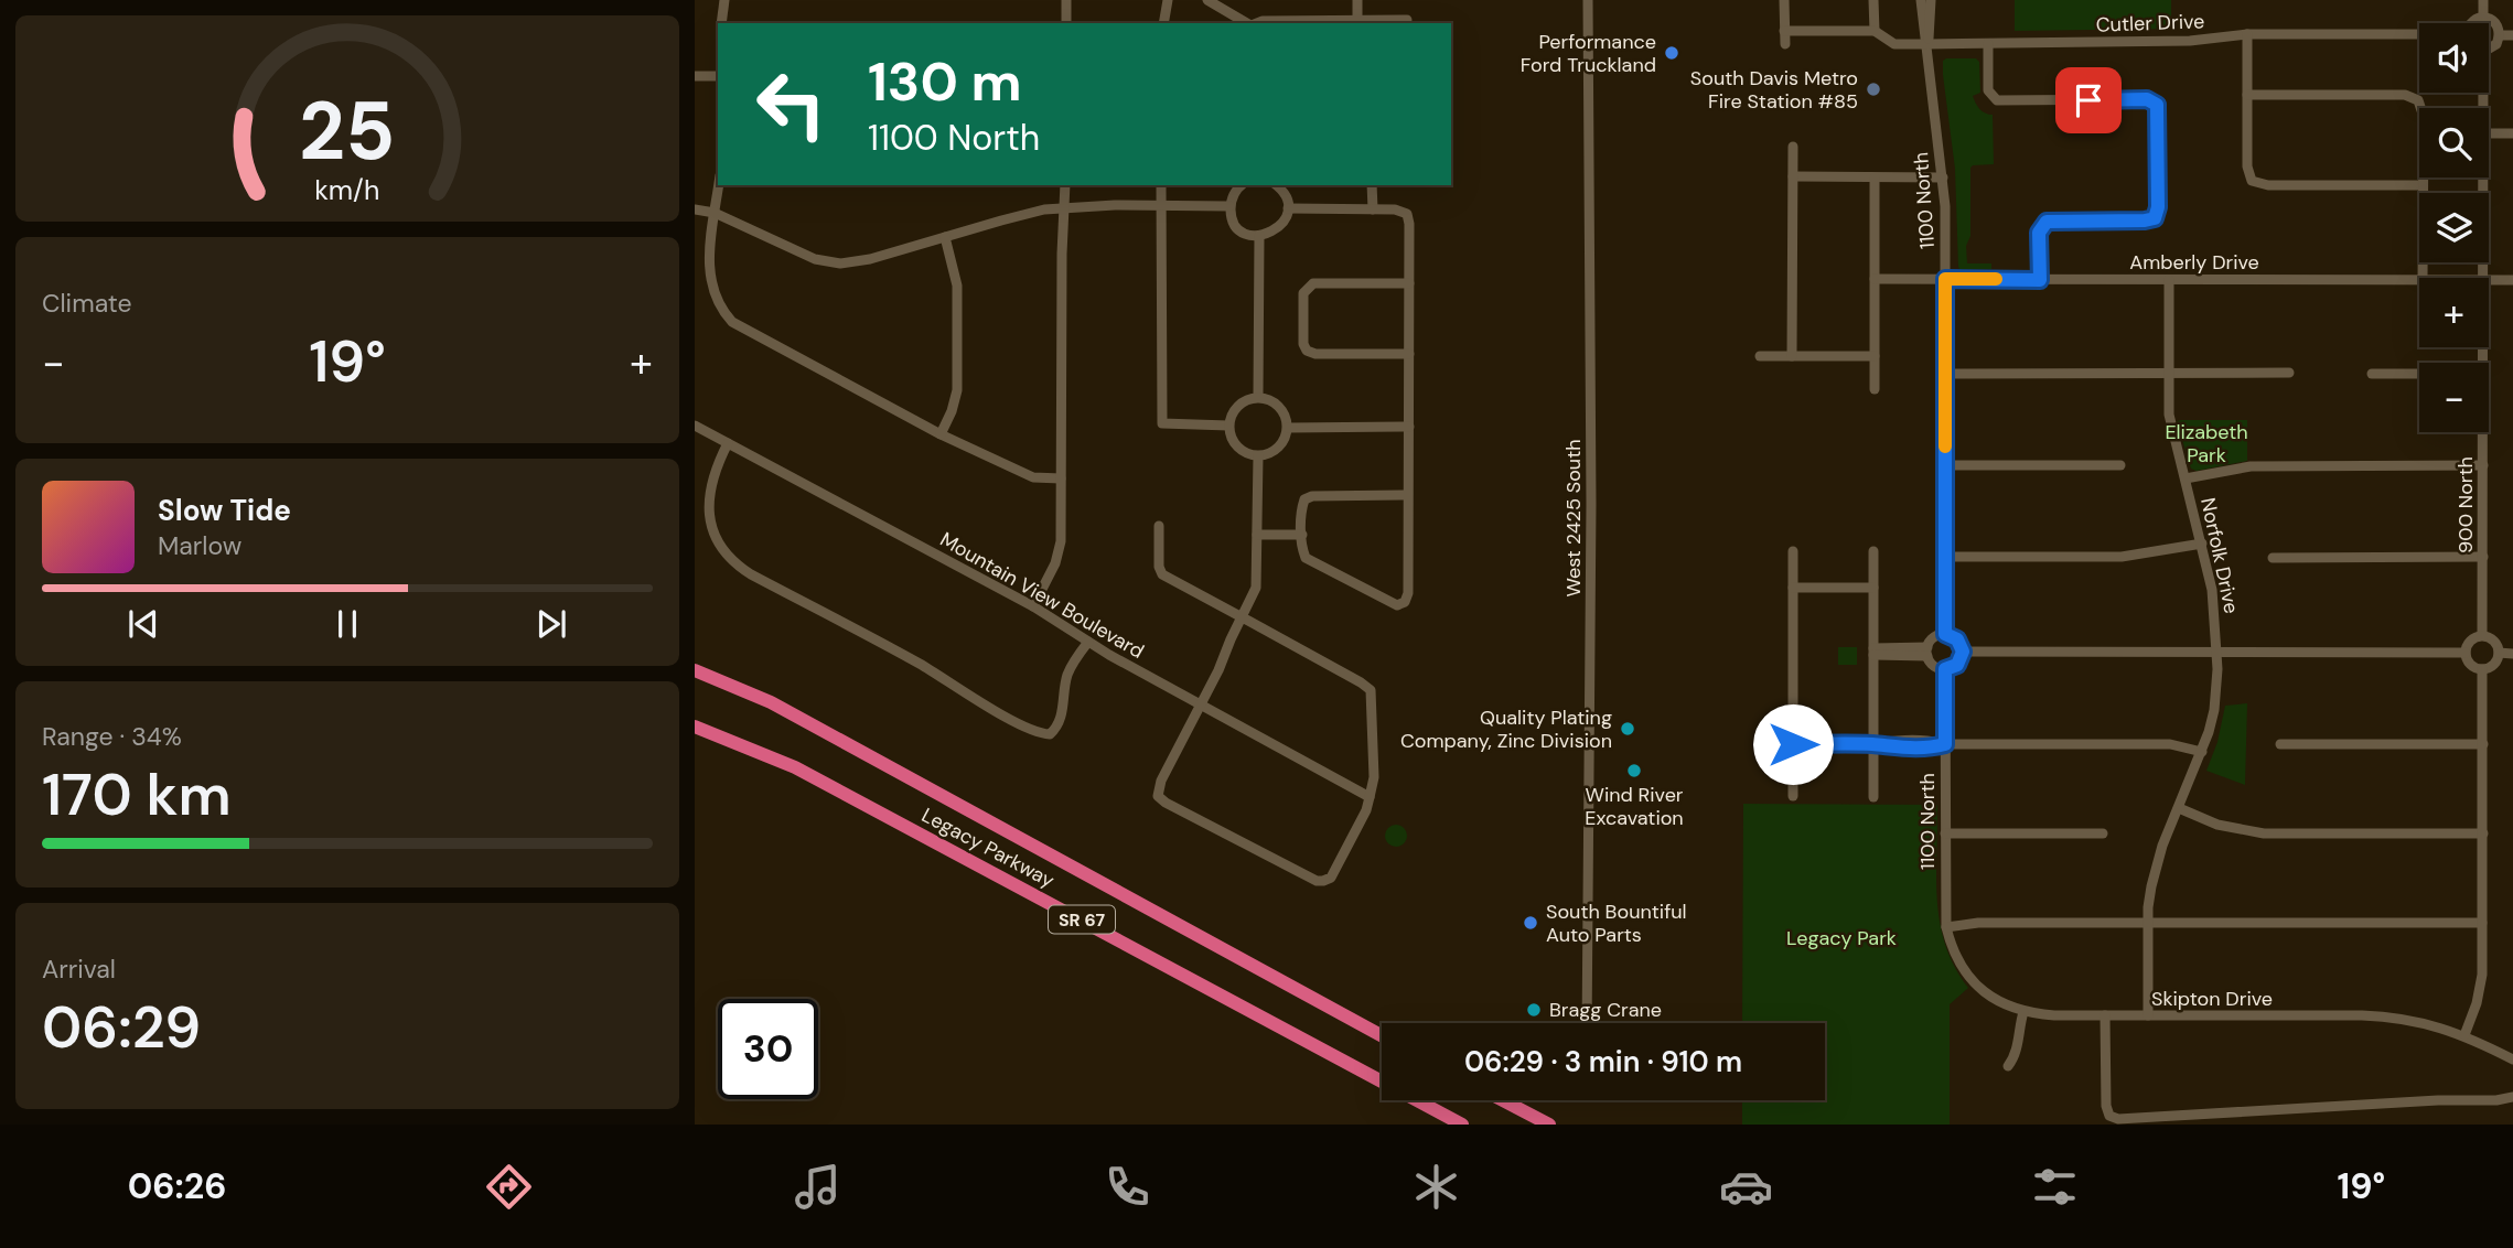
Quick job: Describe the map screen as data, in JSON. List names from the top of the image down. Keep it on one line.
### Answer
{"streets":{"highway":["Legacy Parkway","SR 67"],"street":["Cutler Drive","1100 North","Amberly Drive","900 North","West 2425 South","Norfolk Drive","Mountain View Boulevard","Skipton Drive"]},"crossings":[["Cutler Drive","1100 North"],["1100 North","Amberly Drive"],["1100 North","Skipton Drive"],["Amberly Drive","Norfolk Drive"],["Norfolk Drive","Skipton Drive"]],"parks":["Elizabeth Park","Legacy Park"],"places":["Performance Ford Truckland","South Davis Metro Fire Station #85","Quality Plating Company, Zinc Division","Wind River Excavation","South Bountiful Auto Parts","Bragg Crane"],"page":{"map_buttons":["+","−"],"turn":["130 m","1100 North"],"tile":["Climate",["Range · 34%","170 km"],["Arrival","06:29"]],"heat":["−","19°","+"],"song":["Slow Tide","Marlow"],"limit":"30","trip":"06:29 · 3 min · 910 m","tabs":["06:26","19°"],"gauge":["25","km/h"]}}
